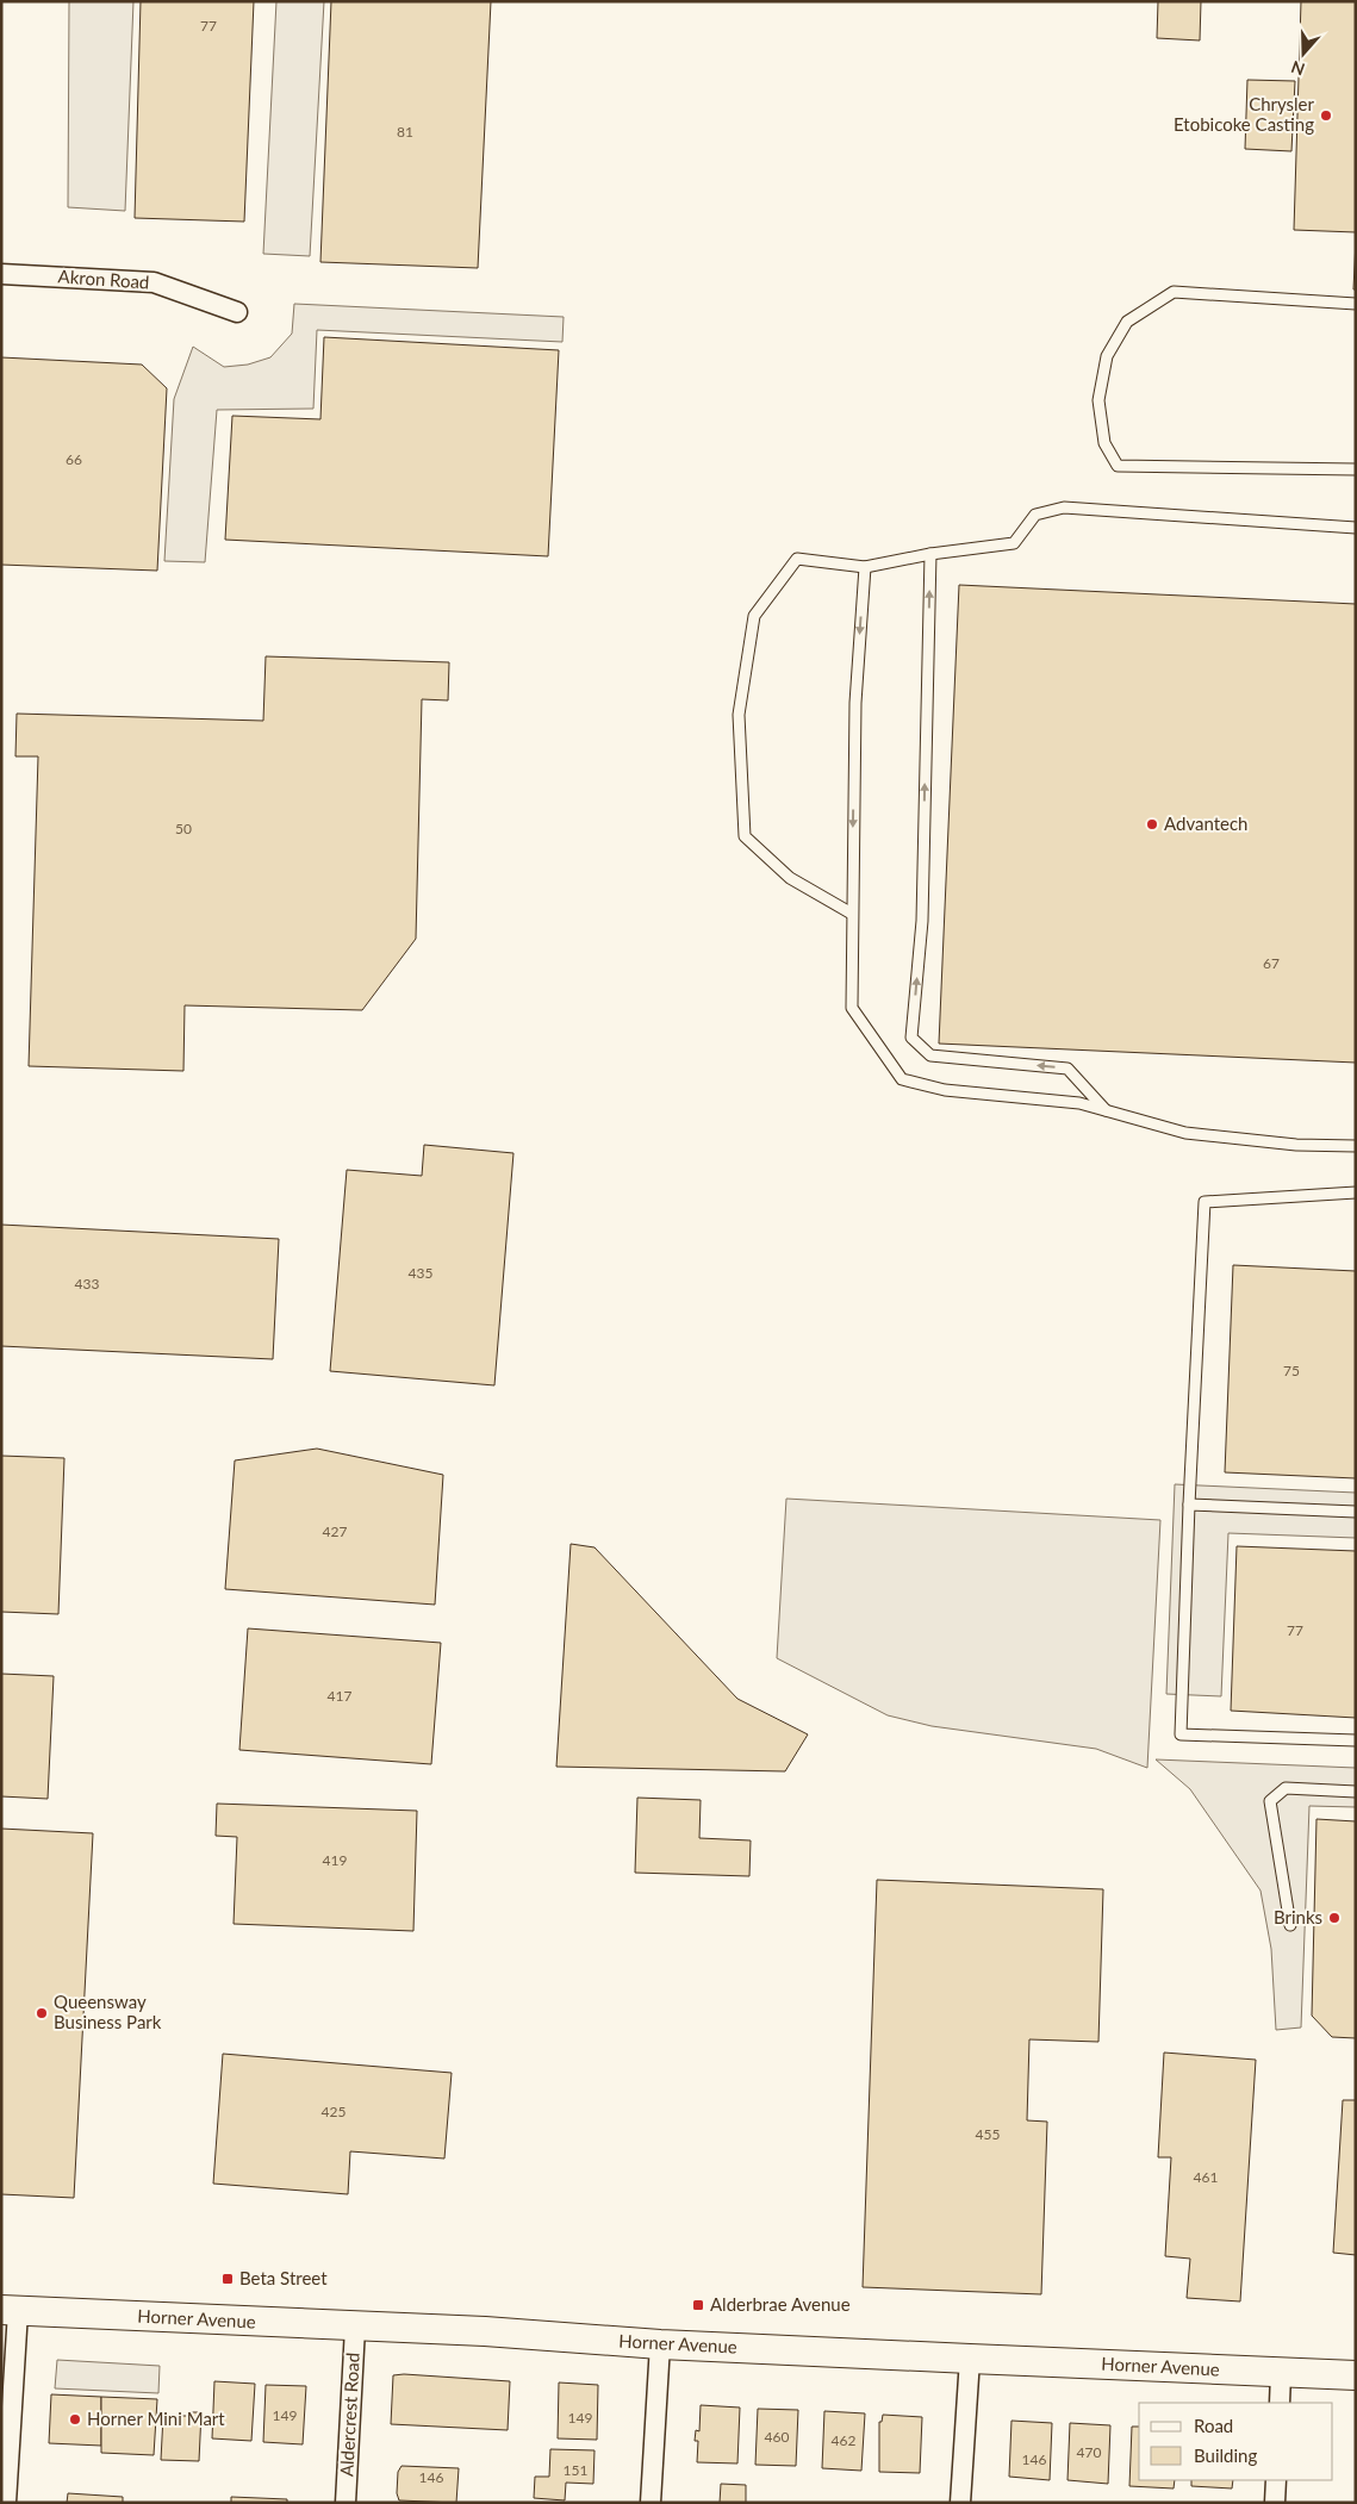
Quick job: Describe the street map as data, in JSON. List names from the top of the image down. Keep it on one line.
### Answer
{"streets":{"main road":["Horner Avenue"],"street":["Akron Road","Aldercrest Road"]},"crossings":[["Horner Avenue","Aldercrest Road"]],"places":{"other":["Chrysler Etobicoke Casting","Advantech","Brinks","Queensway Business Park","Horner Mini Mart"],"transit":["Beta Street","Alderbrae Avenue"]},"house_numbers":["77","81","66","50","67","435","433","75","427","77","417","419","425","455","461","149","149","460","462","470","146","151","146"],"legend":["Road","Building"],"north":"bottom"}
